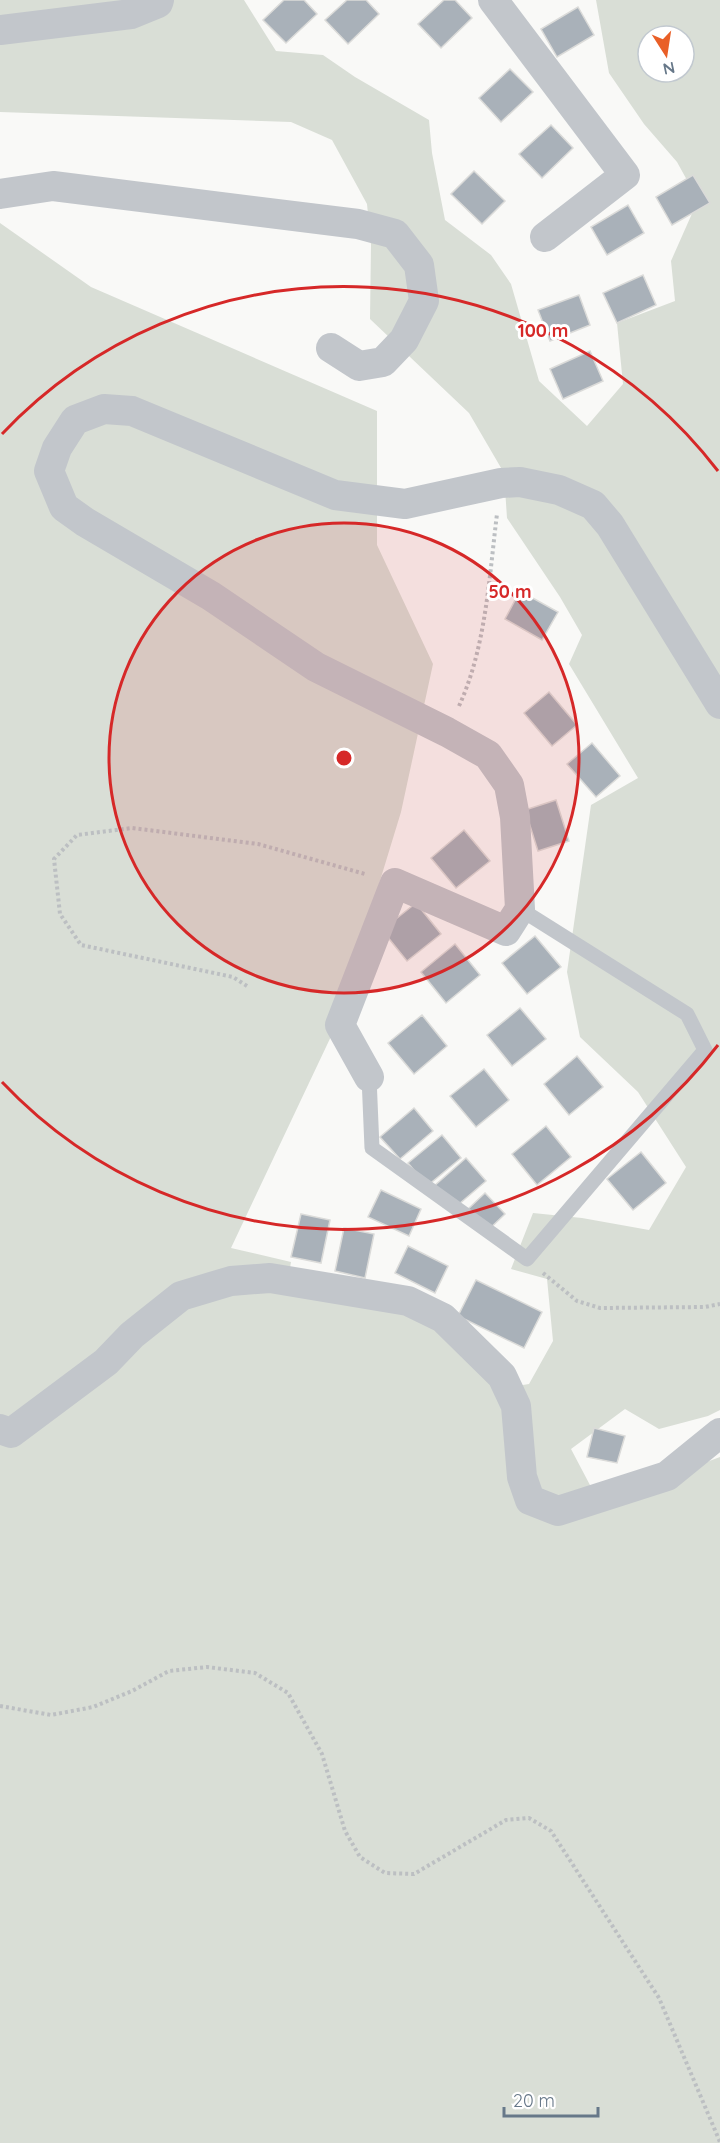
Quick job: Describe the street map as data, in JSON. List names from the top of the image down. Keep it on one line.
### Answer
{"scale_bar":"20 m","north":"bottom","rings":["100 m","50 m"]}
